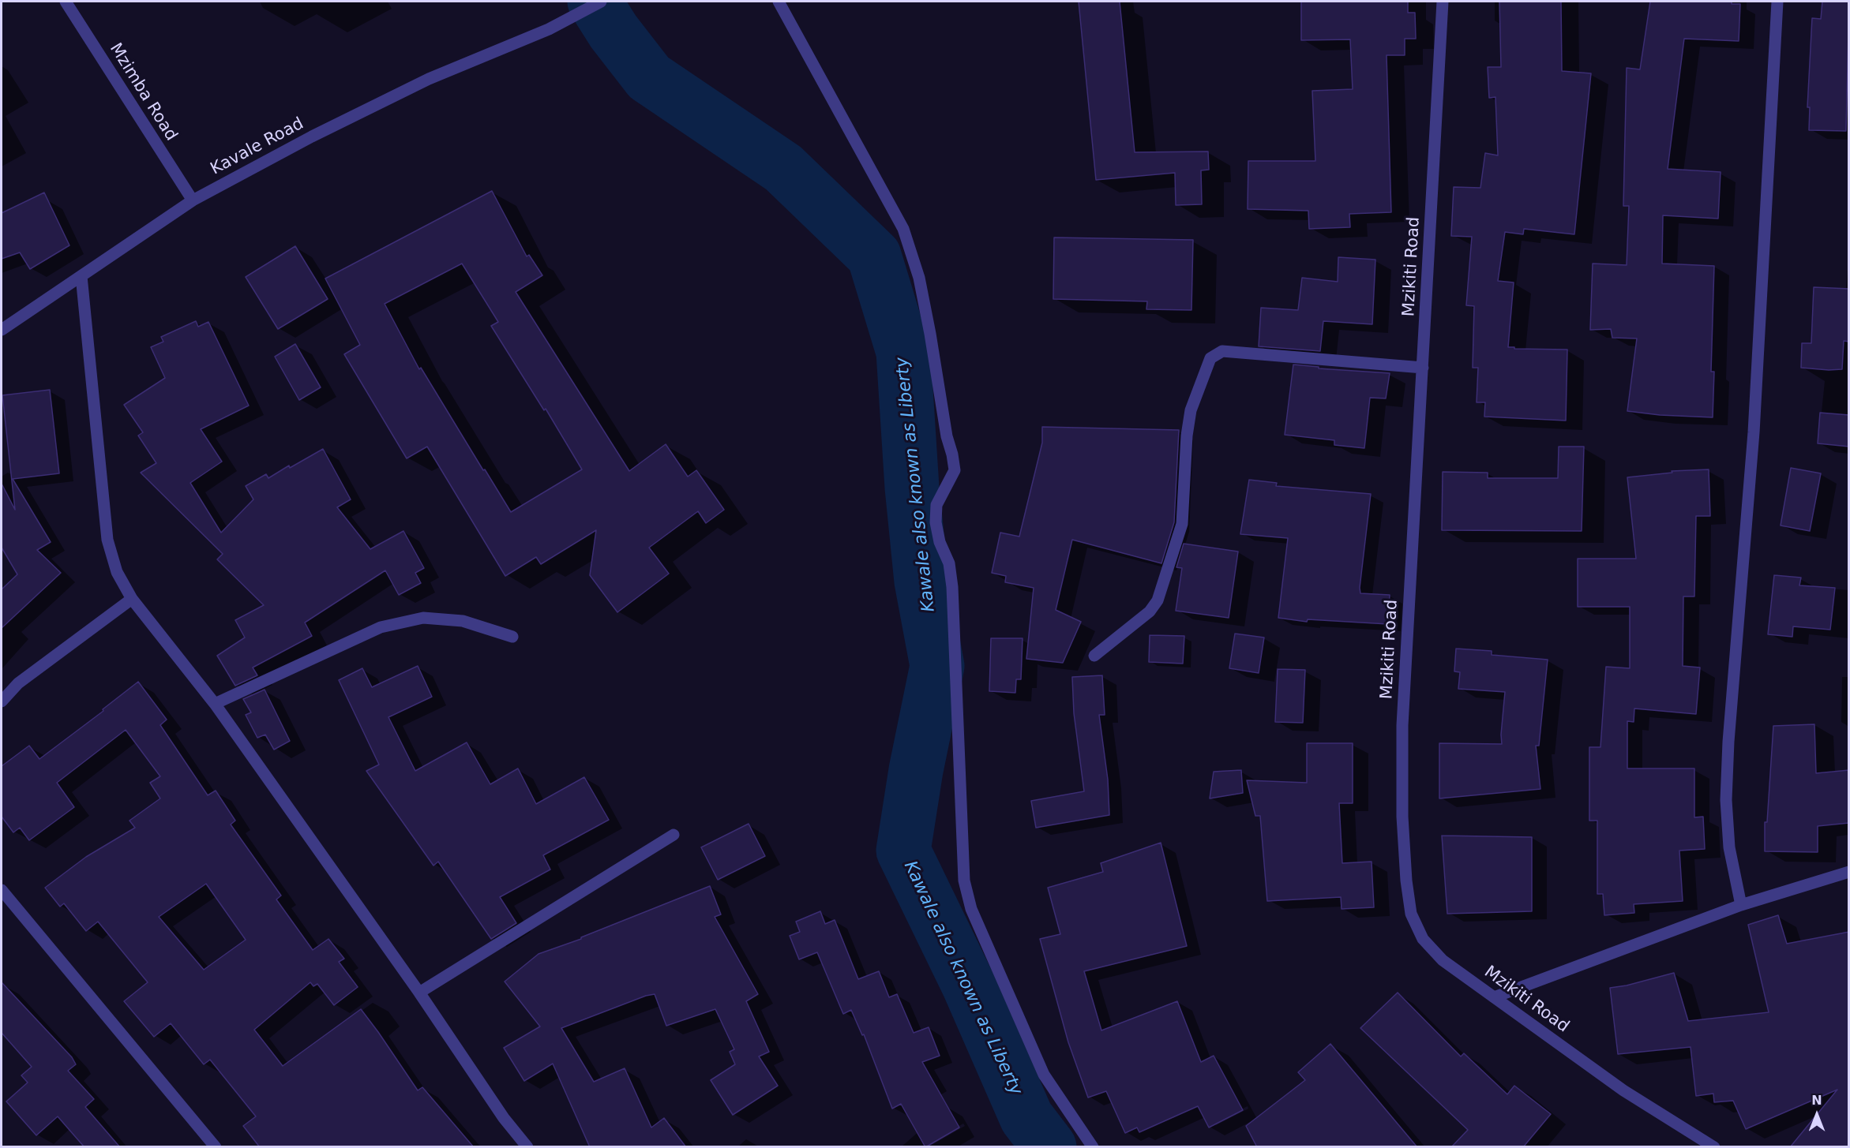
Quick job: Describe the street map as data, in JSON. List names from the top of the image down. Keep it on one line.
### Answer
{"streets":{"street":["Mzimba Road","Kavale Road","Mzikiti Road"]},"crossings":[["Mzimba Road","Kavale Road"]],"water":["Kawale also known as Liberty"],"north":"top"}
